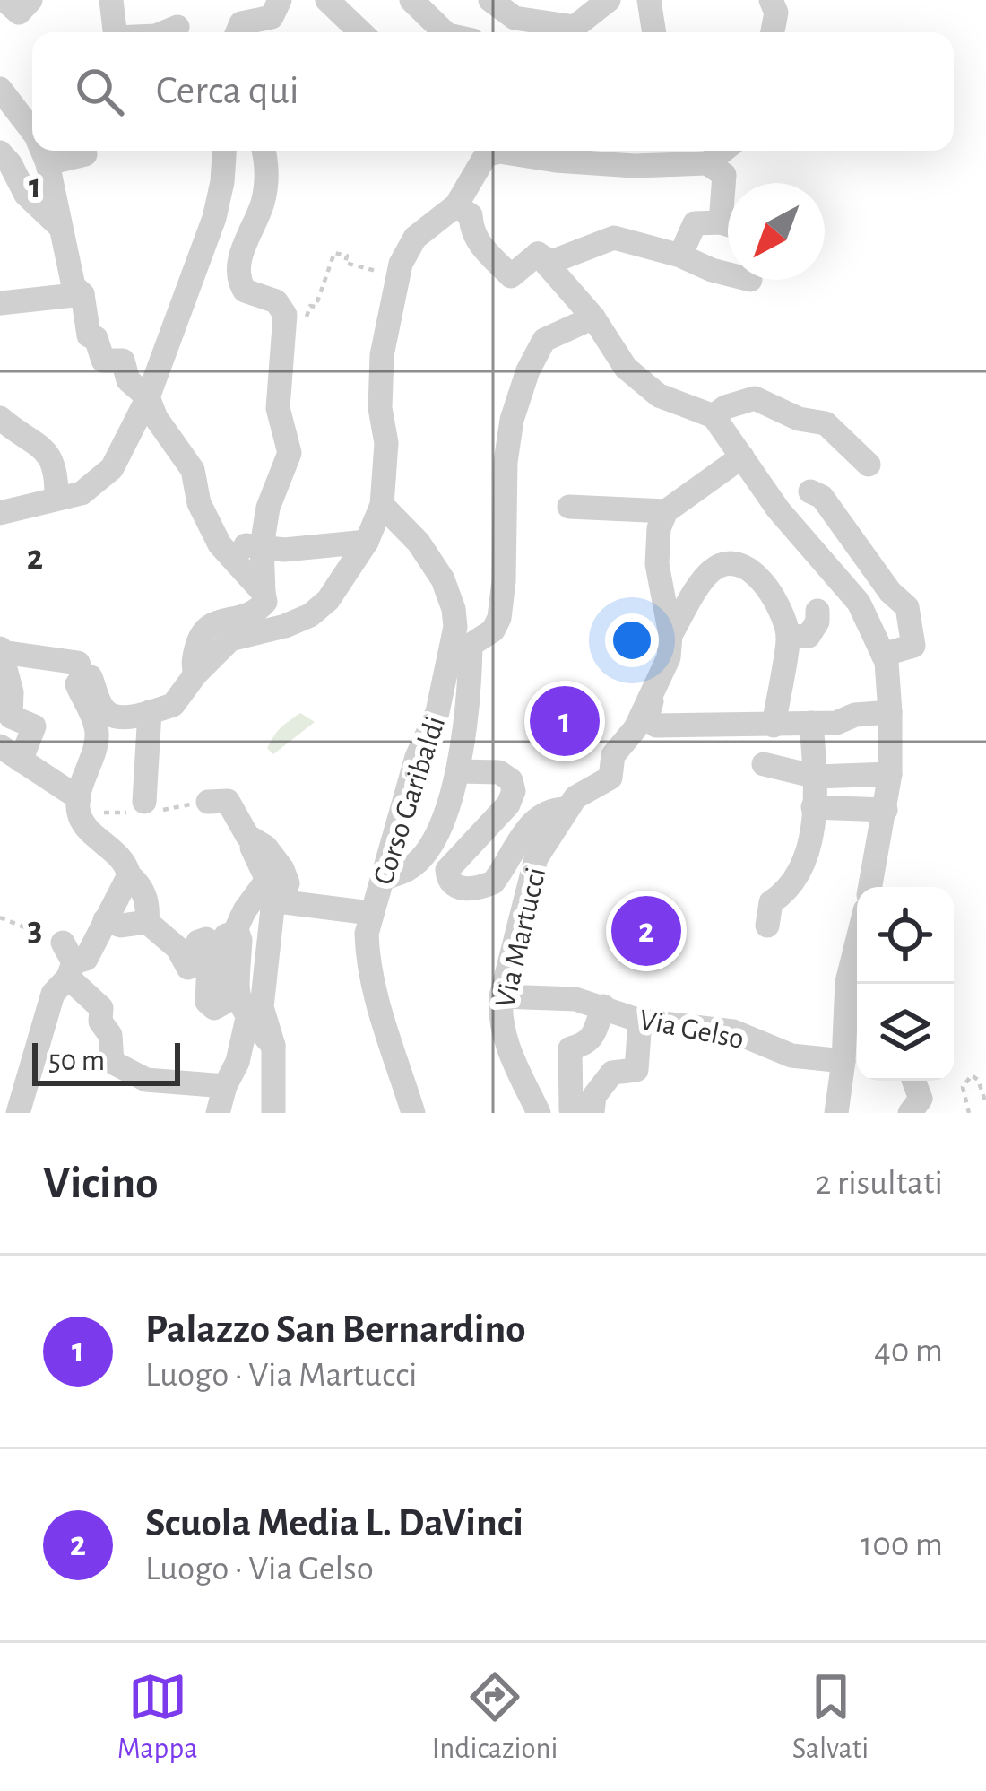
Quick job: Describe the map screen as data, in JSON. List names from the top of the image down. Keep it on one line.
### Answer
{"streets":{"street":["Corso Garibaldi","Via Martucci","Via Gelso"]},"crossings":[["Via Martucci","Via Gelso"]],"scale_bar":"50 m","north":"bottom left","page":{"search":"Cerca qui","pins":["1","2"],"scale":"50 m","heading":["Vicino","2 risultati"],"list":[{"mark":"1","name":"Palazzo San Bernardino","note":"Luogo · Via Martucci","value":"40 m"},{"mark":"2","name":"Scuola Media L. DaVinci","note":"Luogo · Via Gelso","value":"100 m"}],"nav":["Mappa","Indicazioni","Salvati"]},"grid":{"rows":["1","2","3"]}}
